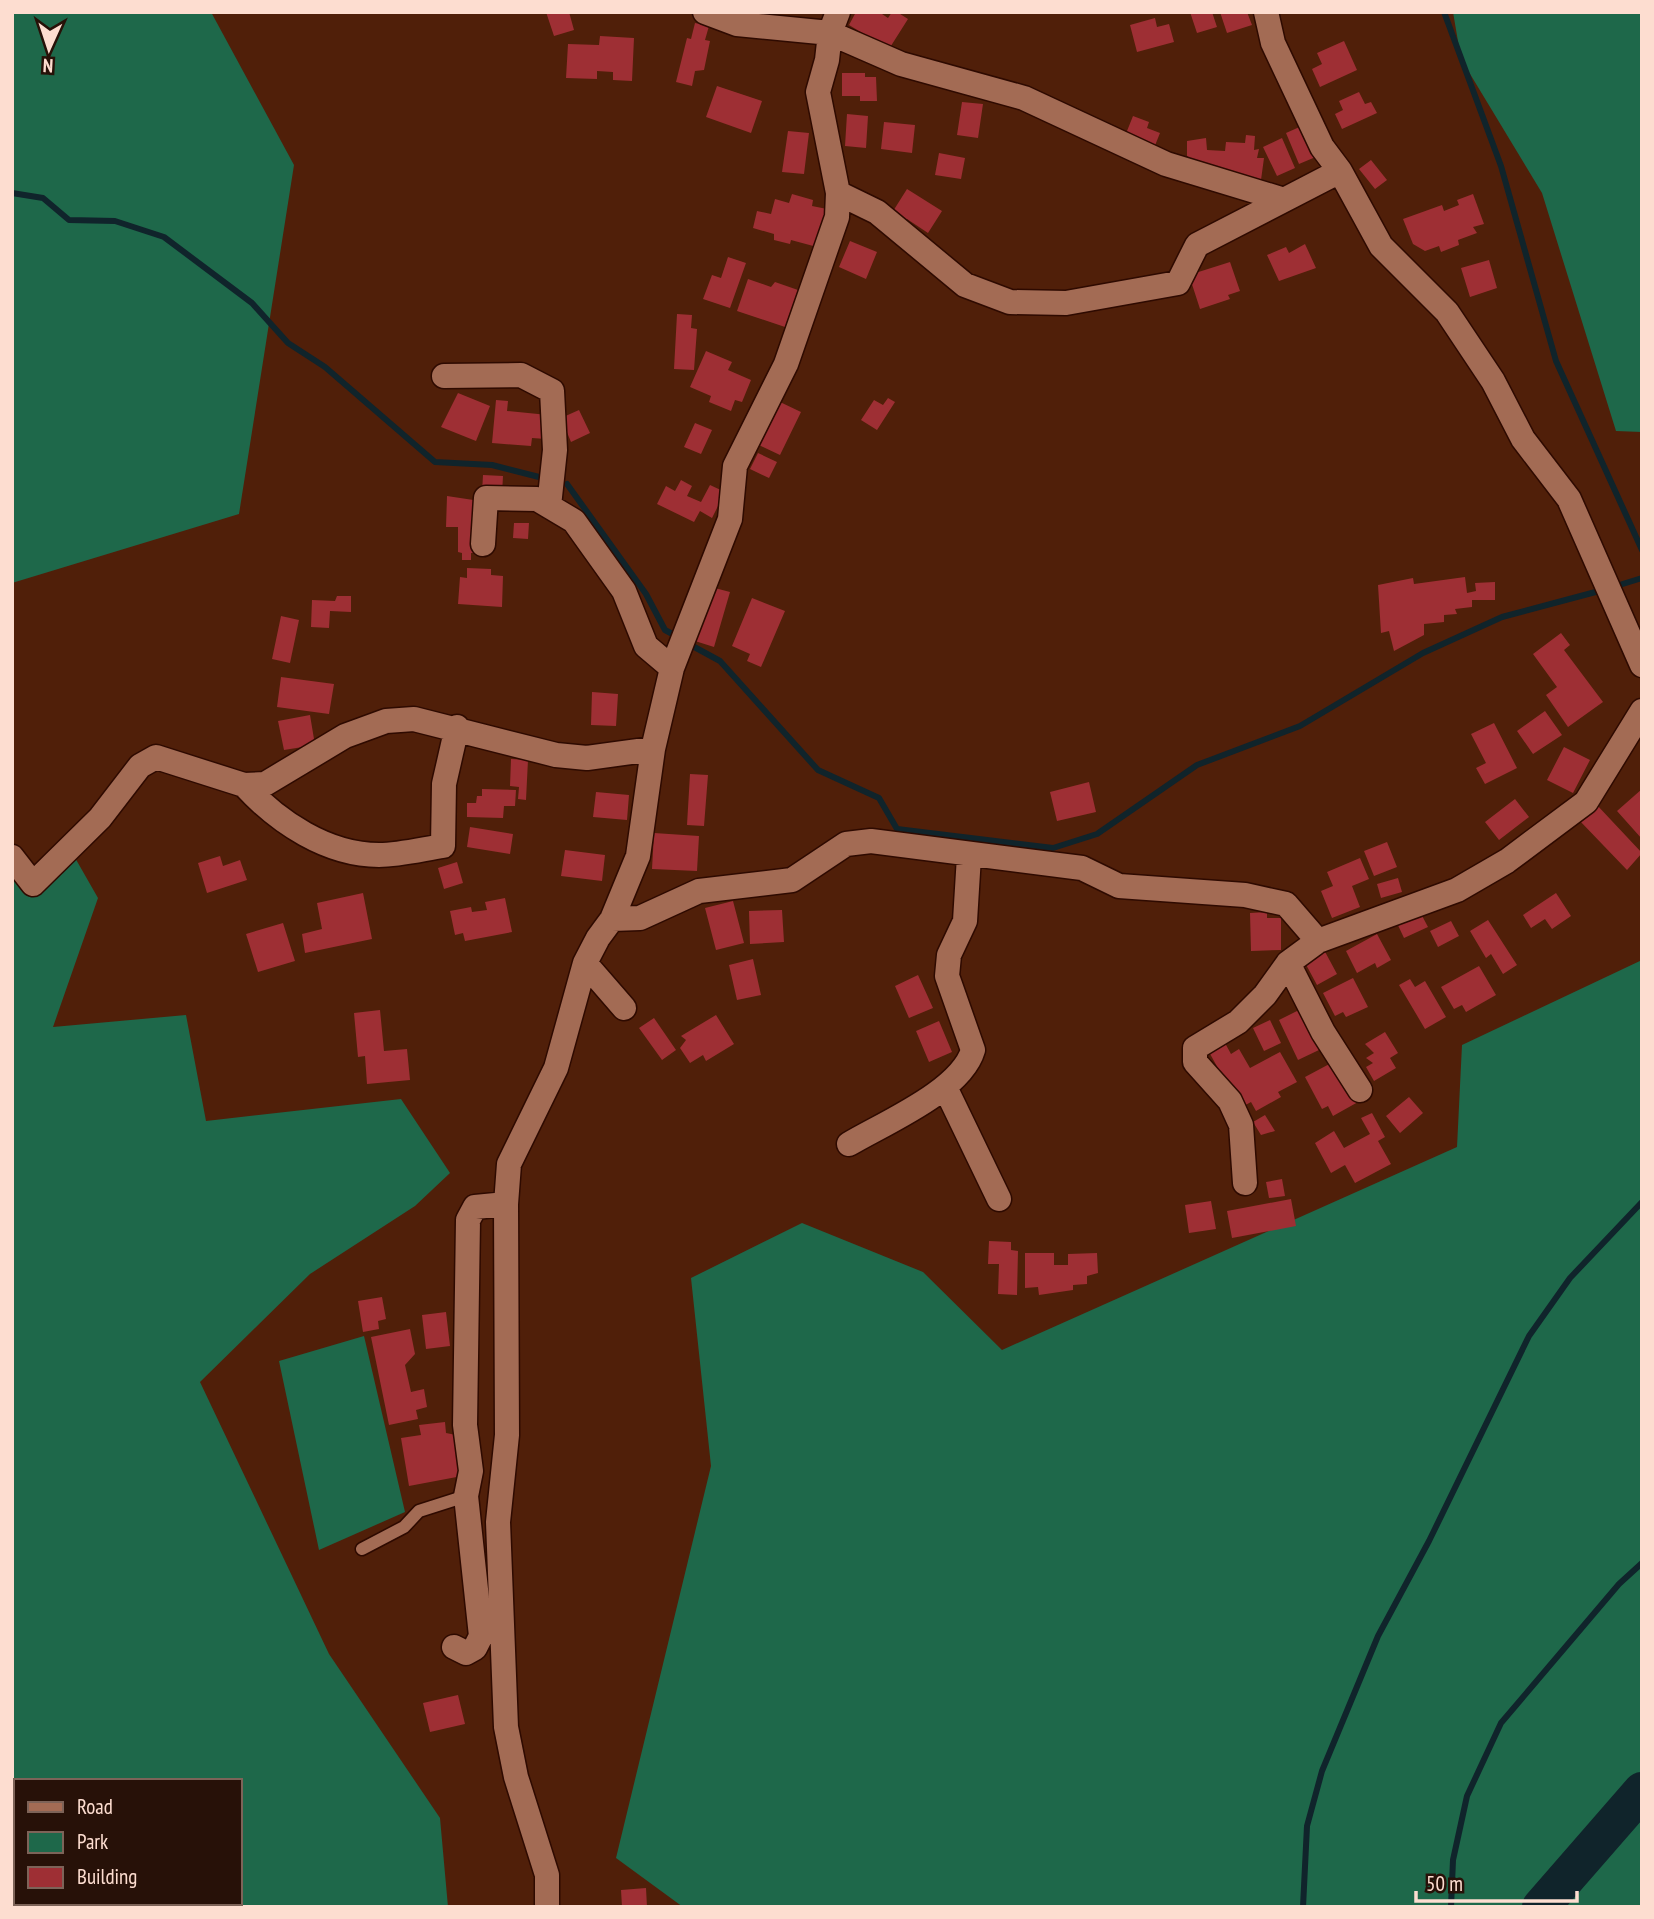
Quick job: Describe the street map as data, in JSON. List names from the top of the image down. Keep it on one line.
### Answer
{"legend":["Road","Park","Building"],"scale_bar":"50 m","north":"bottom"}
